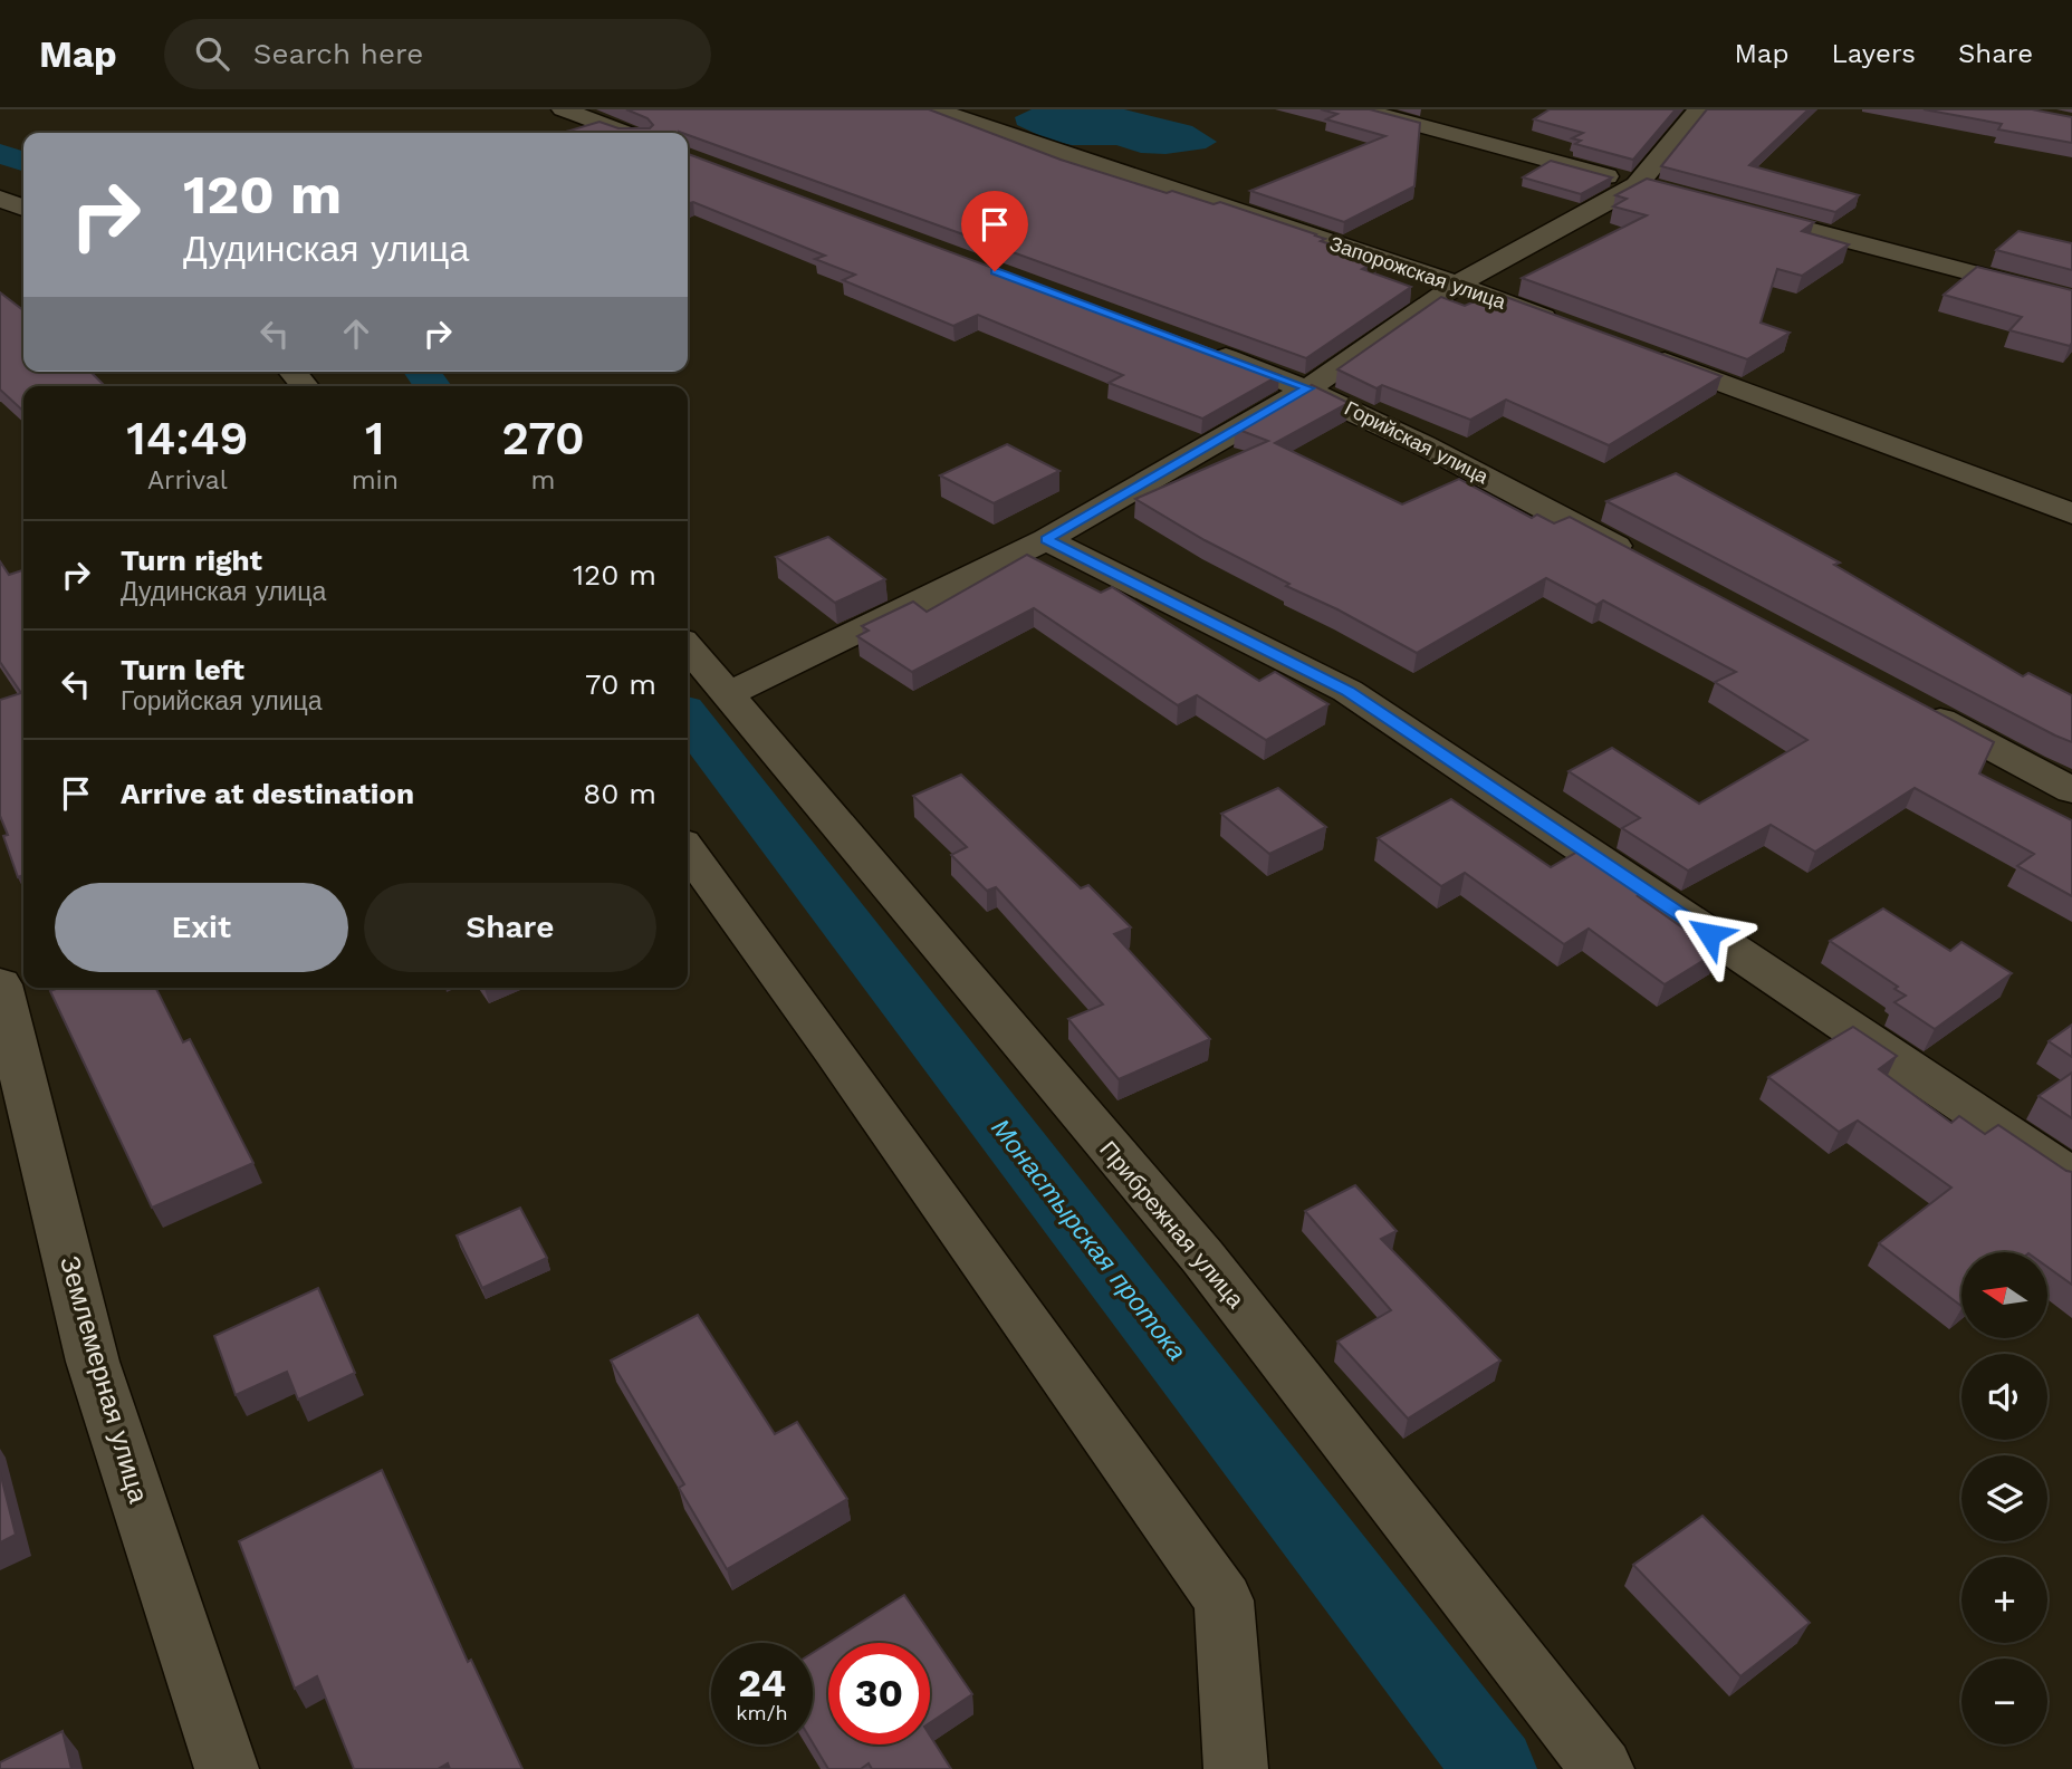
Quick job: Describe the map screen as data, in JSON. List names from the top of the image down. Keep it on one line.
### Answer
{"streets":{"street":["Запорожская улица","Горийская улица","Прибрежная улица","Землемерная улица"]},"water":["Монастырская протока"],"north":"left","page":{"header":"Map","search":"Search here","nav":["Map","Layers","Share"],"turn":["120 m","Дудинская улица"],"eta":["14:49","Arrival","1","min","270","m"],"list":[{"name":"Turn right","note":"Дудинская улица","value":"120 m"},{"name":"Turn left","note":"Горийская улица","value":"70 m"},{"name":"Arrive at destination","value":"80 m"}],"buttons":["Exit","Share"],"map_buttons":["+","−"],"speed":"24 km/h","limit":"30"}}
